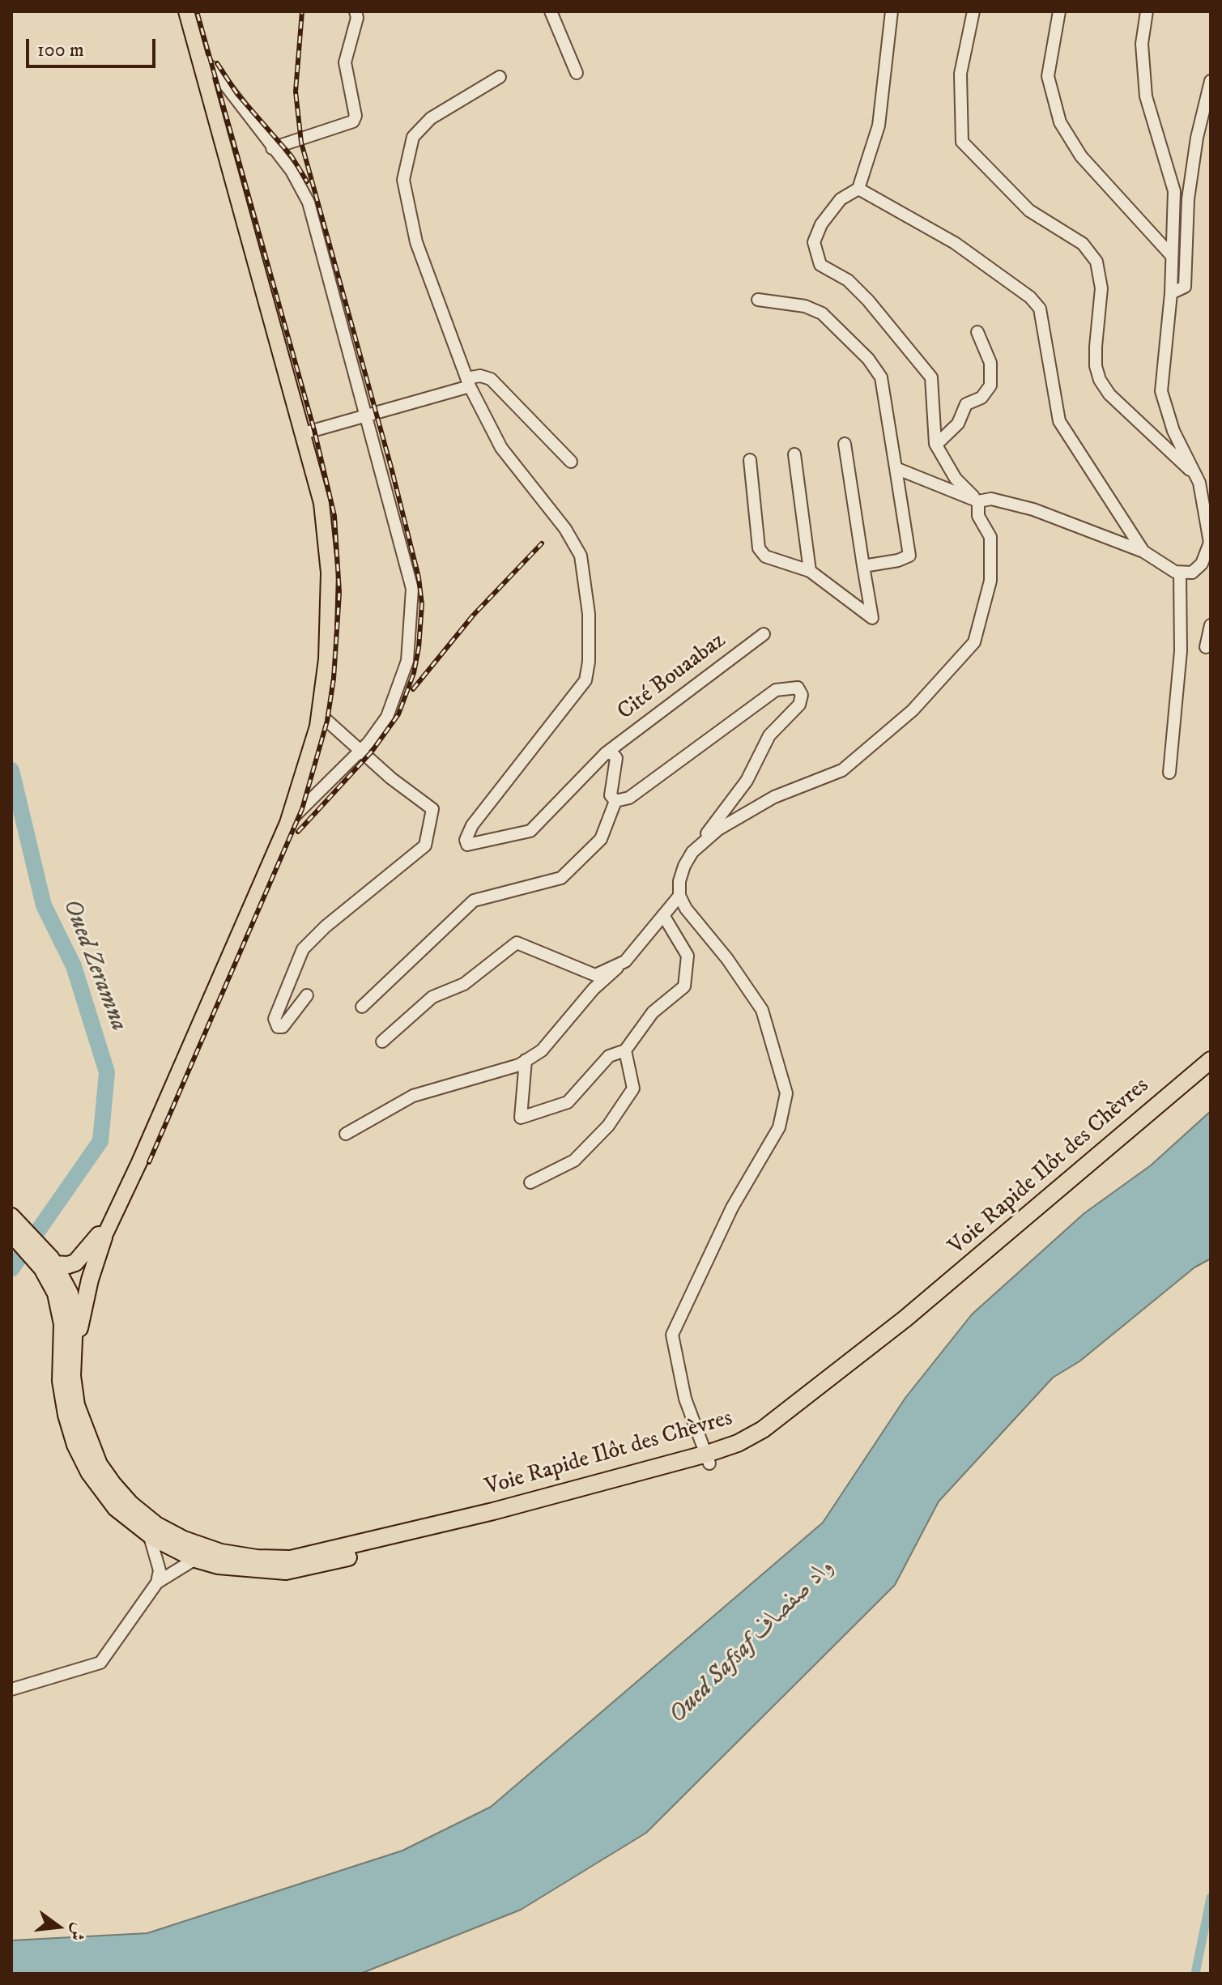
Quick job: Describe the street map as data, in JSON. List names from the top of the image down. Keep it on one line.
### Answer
{"streets":{"highway":["Voie Rapide Ilôt des Chèvres"],"street":["Cité Bouaabaz"]},"water":["Oued Zeramna","Oued Safsaf واد صفصاف"],"scale_bar":"100 m","north":"right"}
